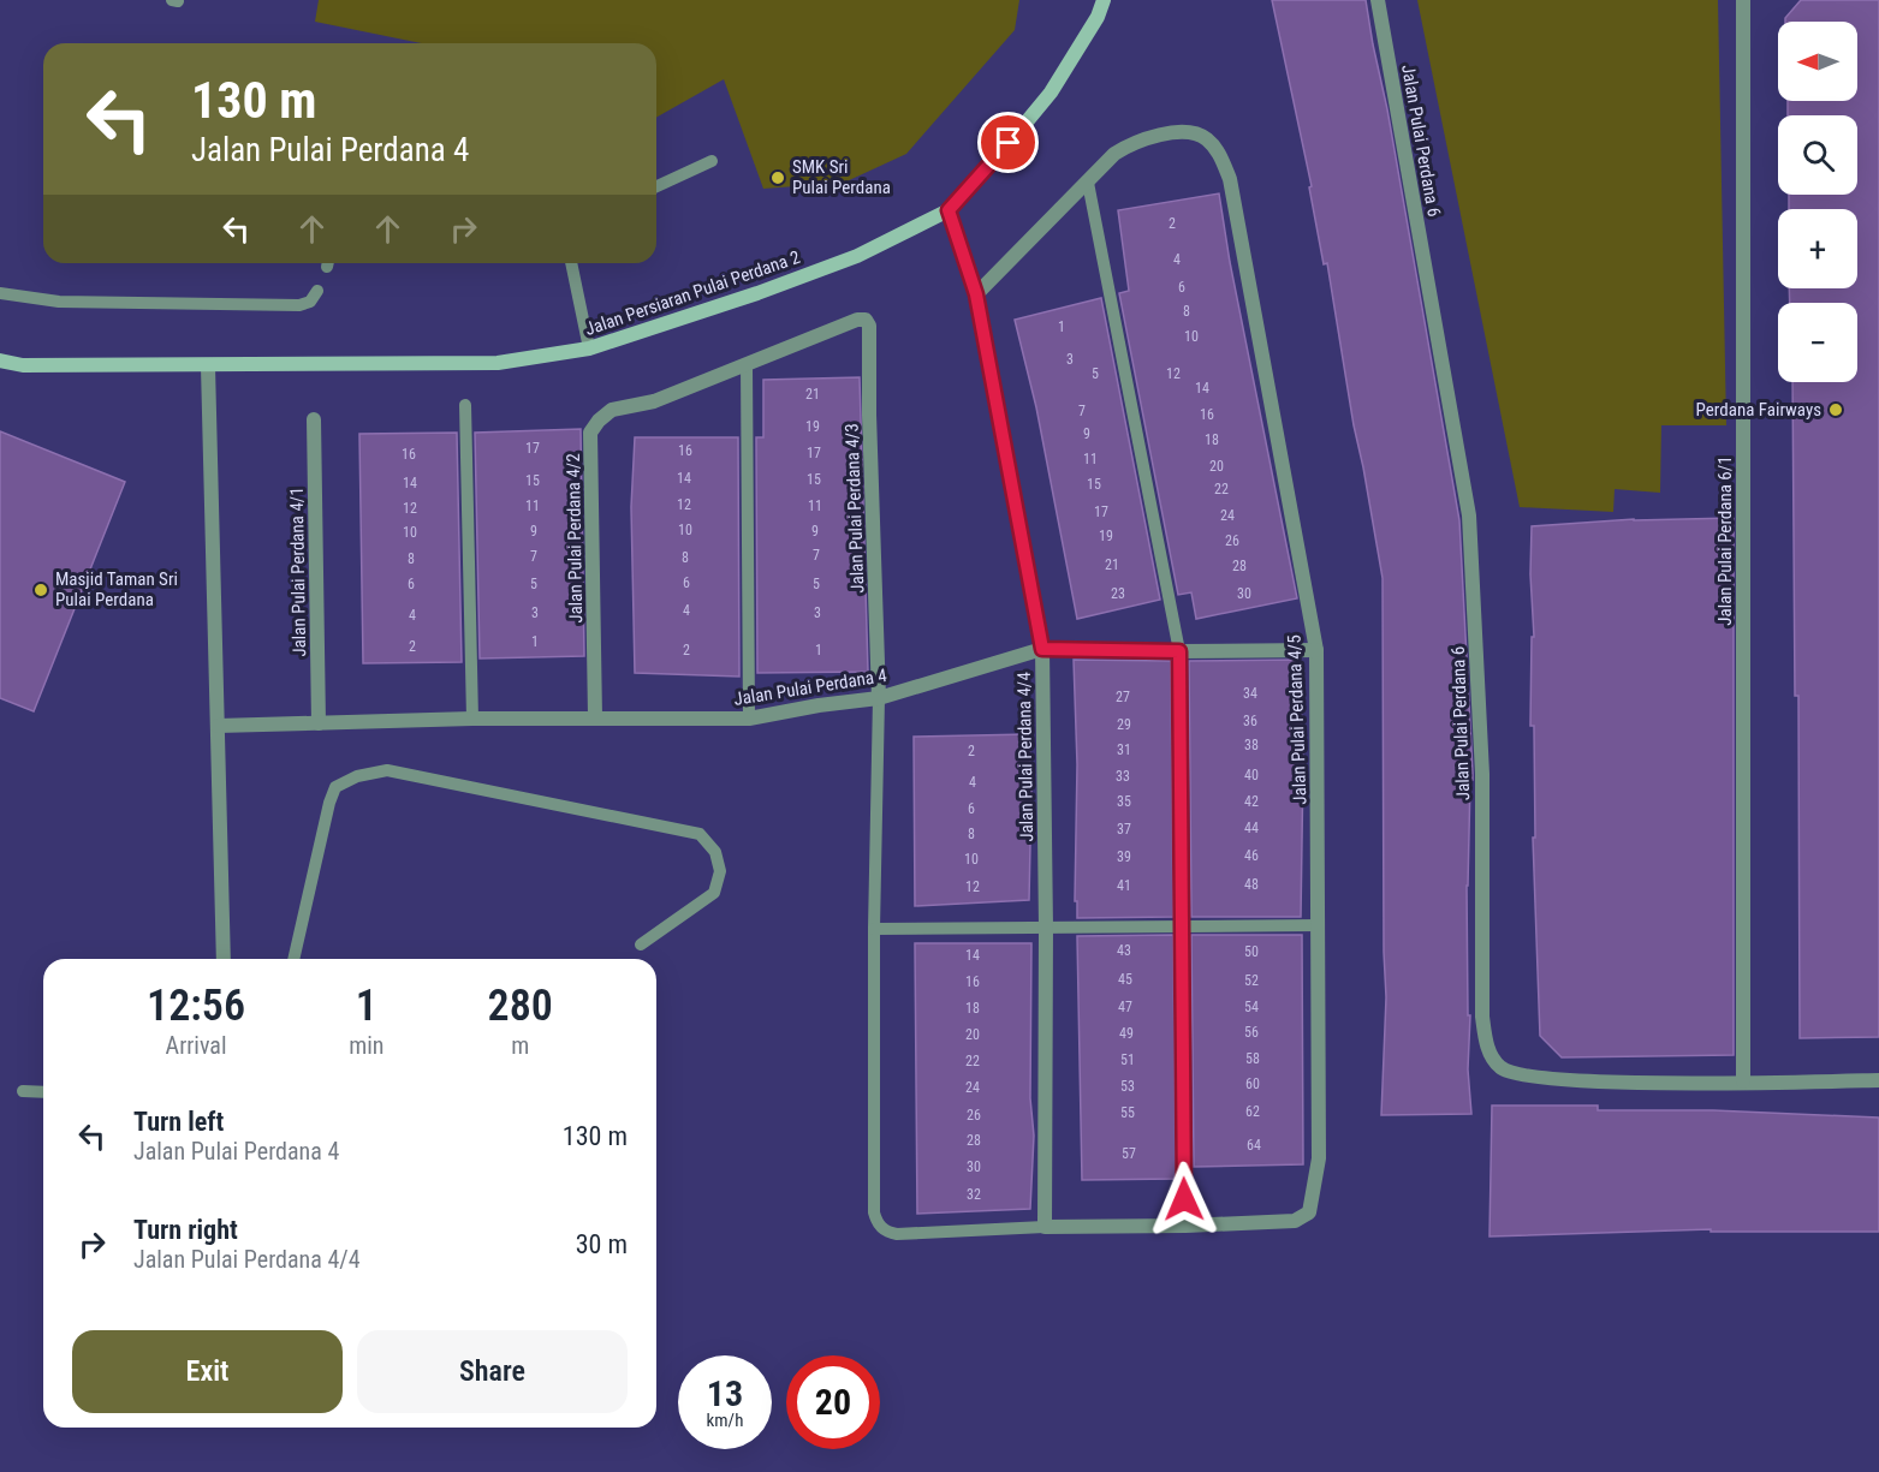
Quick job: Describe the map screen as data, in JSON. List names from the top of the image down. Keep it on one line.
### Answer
{"streets":{"street":["Jalan Pulai Perdana 6","Jalan Persiaran Pulai Perdana 2","Jalan Pulai Perdana 4/3","Jalan Pulai Perdana 4/2","Jalan Pulai Perdana 6/1","Jalan Pulai Perdana 4/1","Jalan Pulai Perdana 4","Jalan Pulai Perdana 4/5","Jalan Pulai Perdana 4/4"]},"crossings":[["Jalan Pulai Perdana 6","Jalan Pulai Perdana 6/1"],["Jalan Persiaran Pulai Perdana 2","Jalan Pulai Perdana 4/4"],["Jalan Pulai Perdana 4/3","Jalan Pulai Perdana 4/2"],["Jalan Pulai Perdana 4/3","Jalan Pulai Perdana 4"],["Jalan Pulai Perdana 4/2","Jalan Pulai Perdana 4"],["Jalan Pulai Perdana 4/1","Jalan Pulai Perdana 4"],["Jalan Pulai Perdana 4","Jalan Pulai Perdana 4/5"],["Jalan Pulai Perdana 4","Jalan Pulai Perdana 4/4"],["Jalan Pulai Perdana 4/5","Jalan Pulai Perdana 4/4"]],"places":["SMK Sri Pulai Perdana","Perdana Fairways","Masjid Taman Sri Pulai Perdana"],"house_numbers":["2","4","6","8","1","10","3","5","12","14","21","7","16","19","9","18","17","16","17","16","11","20","14","15","15","14","15","22","12","11","11","12","17","24","10","9","9","10","19","26","7","7","8","8","21","28","6","6","5","5","23","30","4","3","3","4","1","2","2","1","34","27","36","29","38","31","2","40","33","4","35","42","6","44","37","8","46","39","10","48","41","12","43","50","14","45","52","16","47","54","18","56","49","20","58","51","22","60","53","24","62","55","26","28","64","57","30","32"],"north":"left","page":{"map_buttons":["+","−"],"turn":["130 m","Jalan Pulai Perdana 4"],"eta":["12:56","Arrival","1","min","280","m"],"list":[{"name":"Turn left","note":"Jalan Pulai Perdana 4","value":"130 m"},{"name":"Turn right","note":"Jalan Pulai Perdana 4/4","value":"30 m"}],"buttons":["Exit","Share"],"speed":"13 km/h","limit":"20"}}
